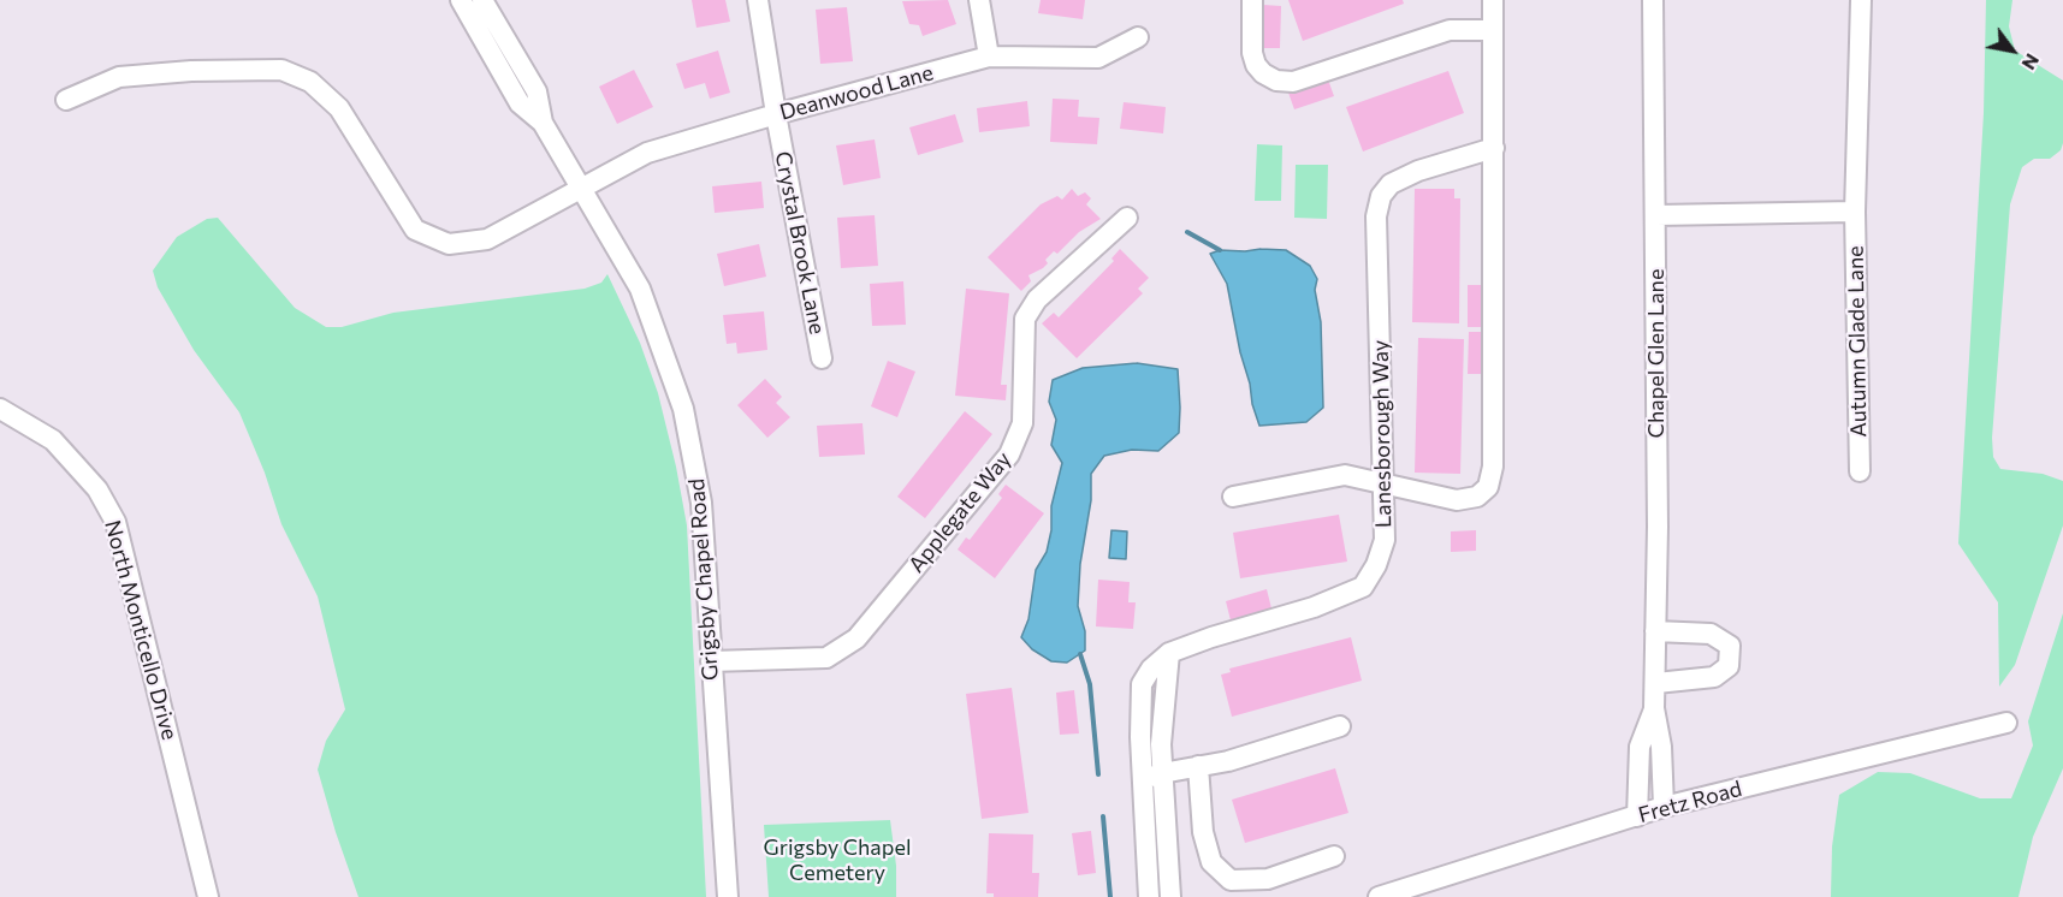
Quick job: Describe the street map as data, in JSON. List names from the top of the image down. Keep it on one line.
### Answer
{"streets":{"street":["Deanwood Lane","Crystal Brook Lane","Autumn Glade Lane","Chapel Glen Lane","Lanesborough Way","Applegate Way","Grigsby Chapel Road","North Monticello Drive","Fretz Road"]},"crossings":[["Deanwood Lane","Crystal Brook Lane"],["Deanwood Lane","Grigsby Chapel Road"],["Chapel Glen Lane","Fretz Road"],["Applegate Way","Grigsby Chapel Road"]],"parks":["Grigsby Chapel Cemetery"],"north":"bottom right"}
